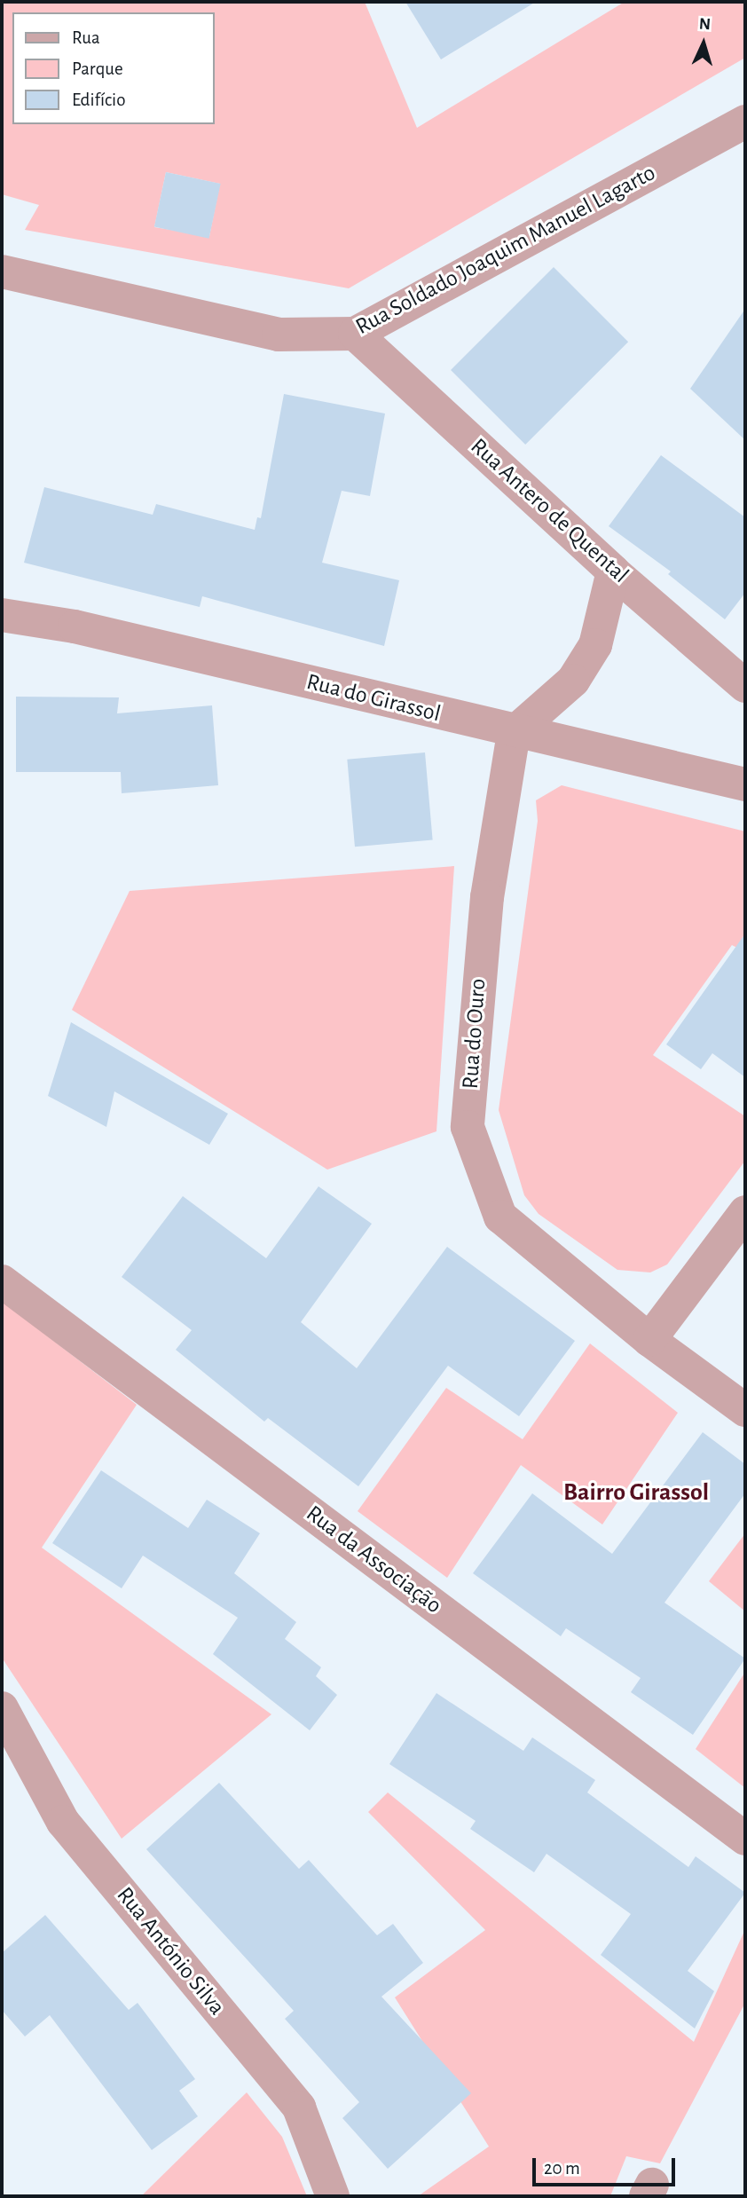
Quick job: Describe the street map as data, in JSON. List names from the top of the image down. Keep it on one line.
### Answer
{"streets":{"street":["Rua Soldado Joaquim Manuel Lagarto","Rua Antero de Quental","Rua do Girassol","Rua do Ouro","Rua da Associação","Rua António Silva"]},"crossings":[["Rua Soldado Joaquim Manuel Lagarto","Rua Antero de Quental"],["Rua do Girassol","Rua do Ouro"]],"districts":["Bairro Girassol"],"legend":["Rua","Parque","Edifício"],"scale_bar":"20 m","north":"top"}
